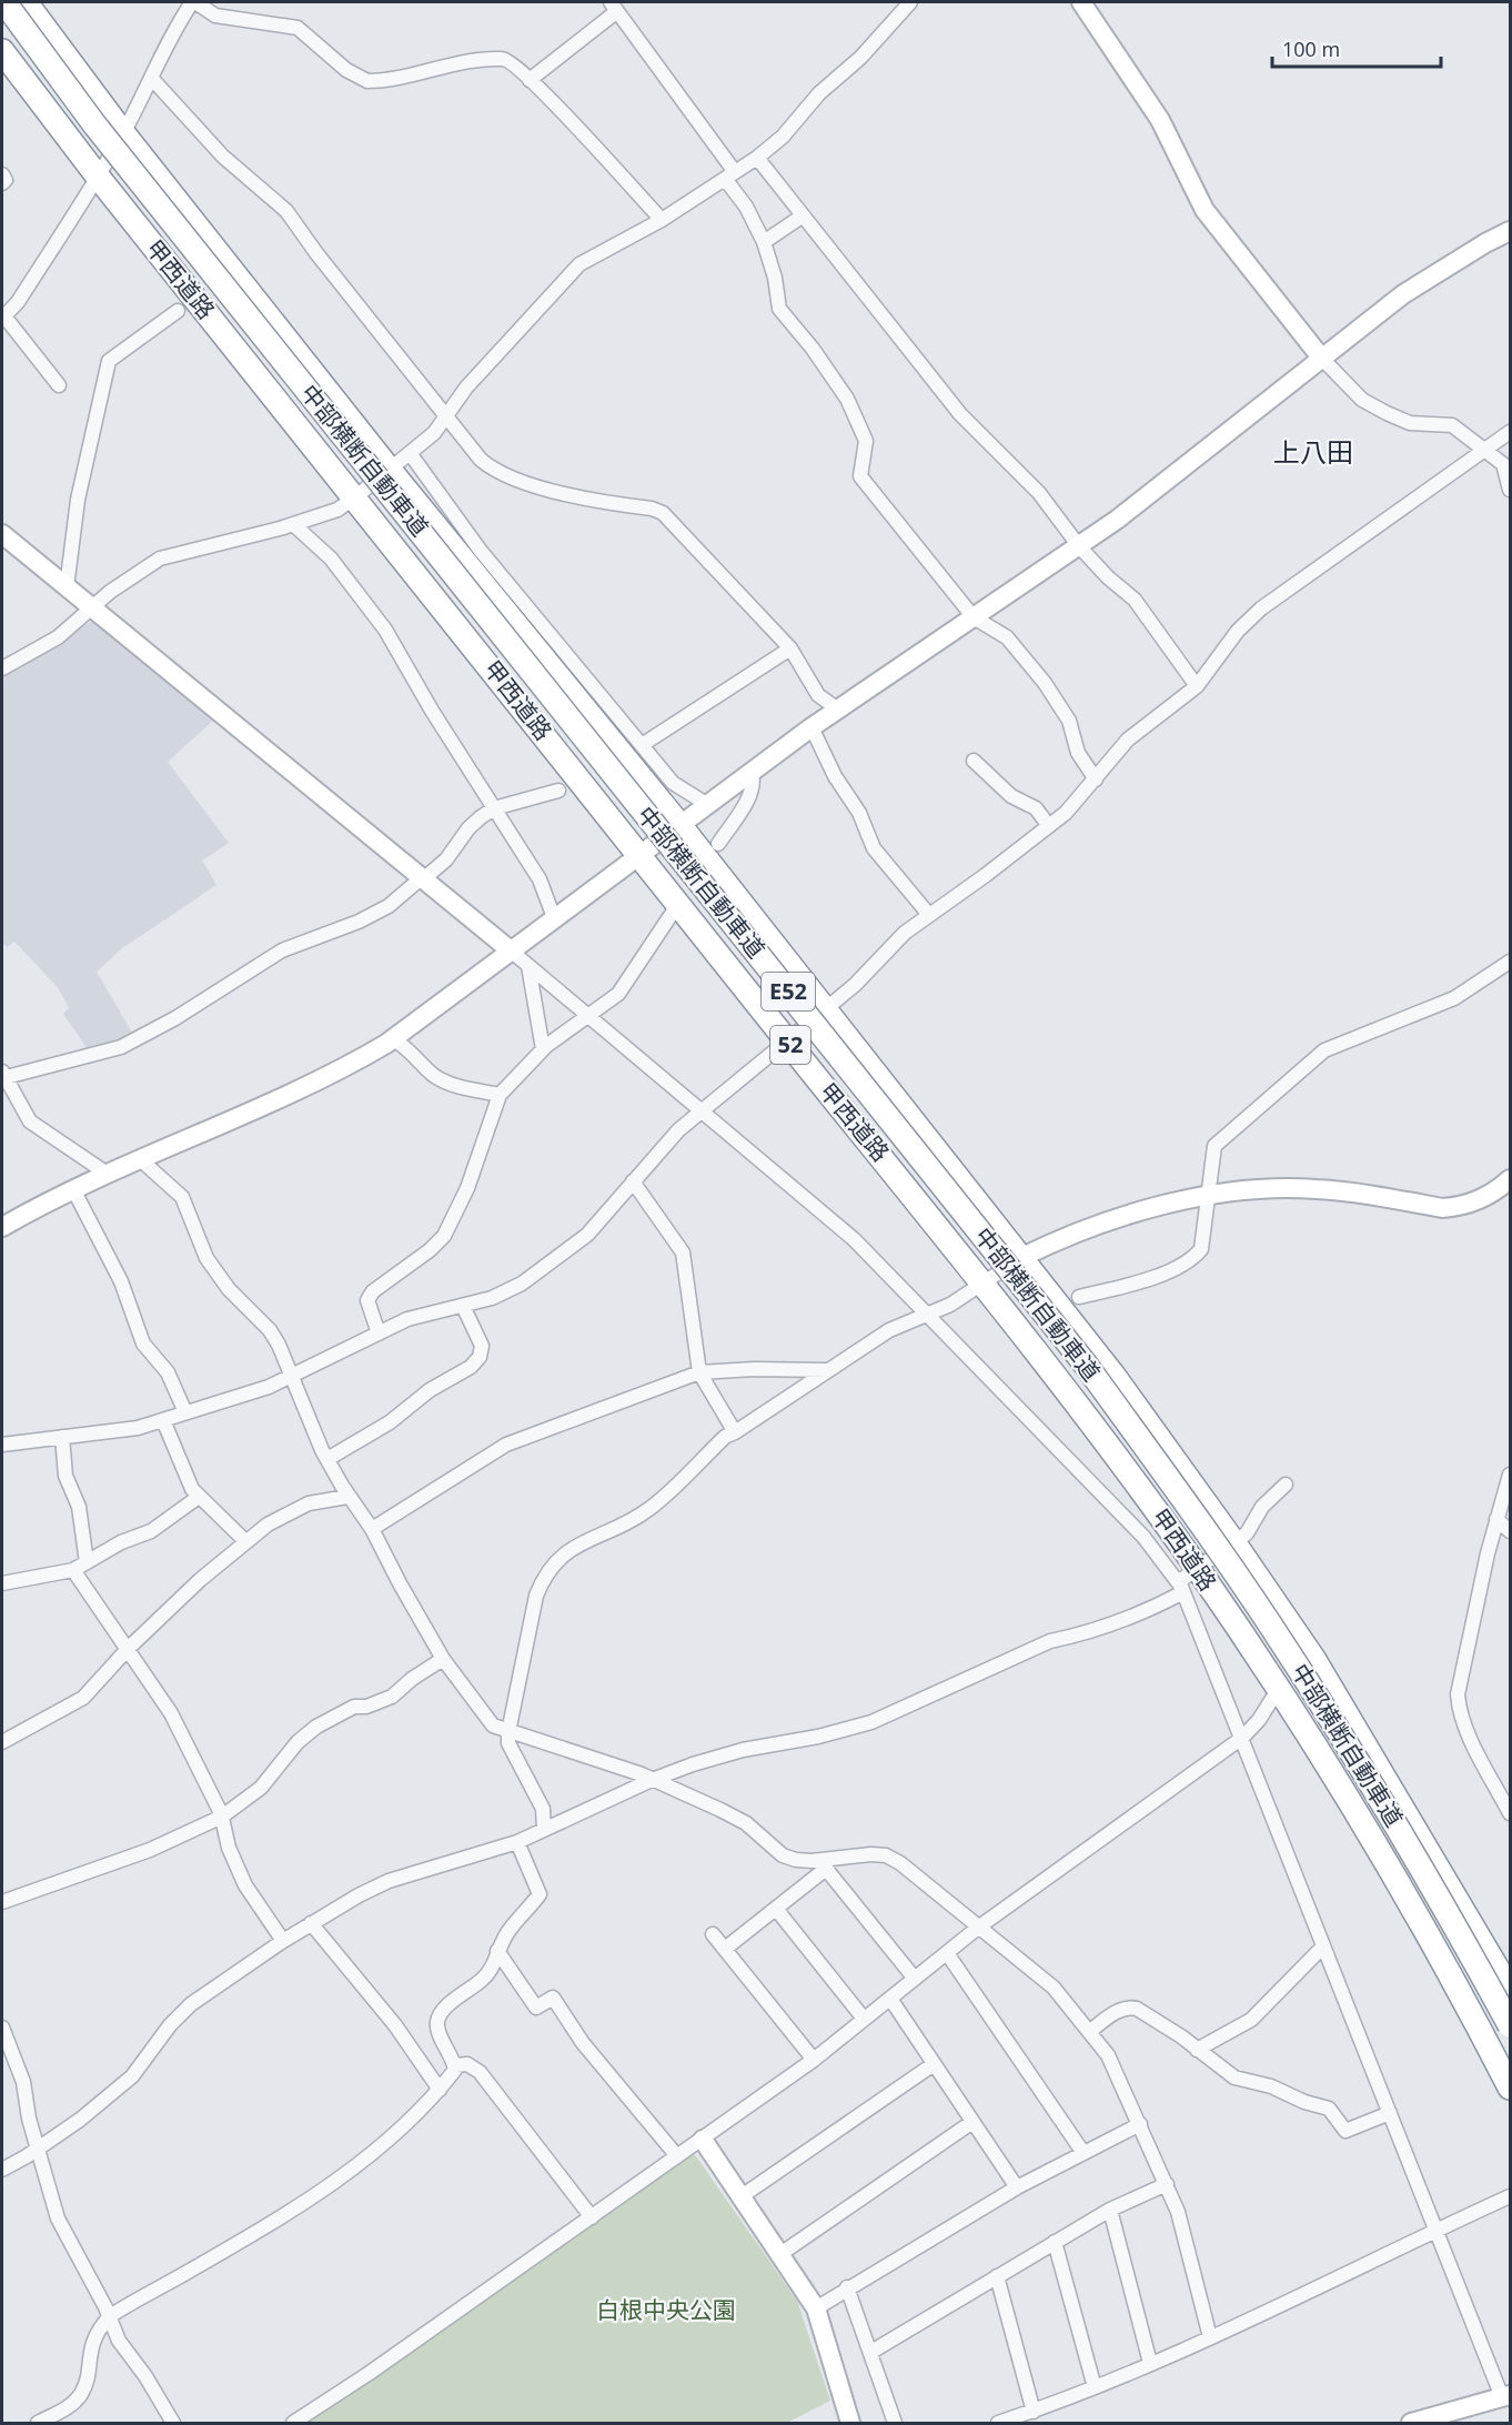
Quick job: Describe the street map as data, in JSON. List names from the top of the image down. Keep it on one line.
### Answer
{"streets":{"highway":["甲西道路","中部横断自動車道","E52","52"]},"districts":["上八田"],"parks":["白根中央公園"],"scale_bar":"100 m"}
